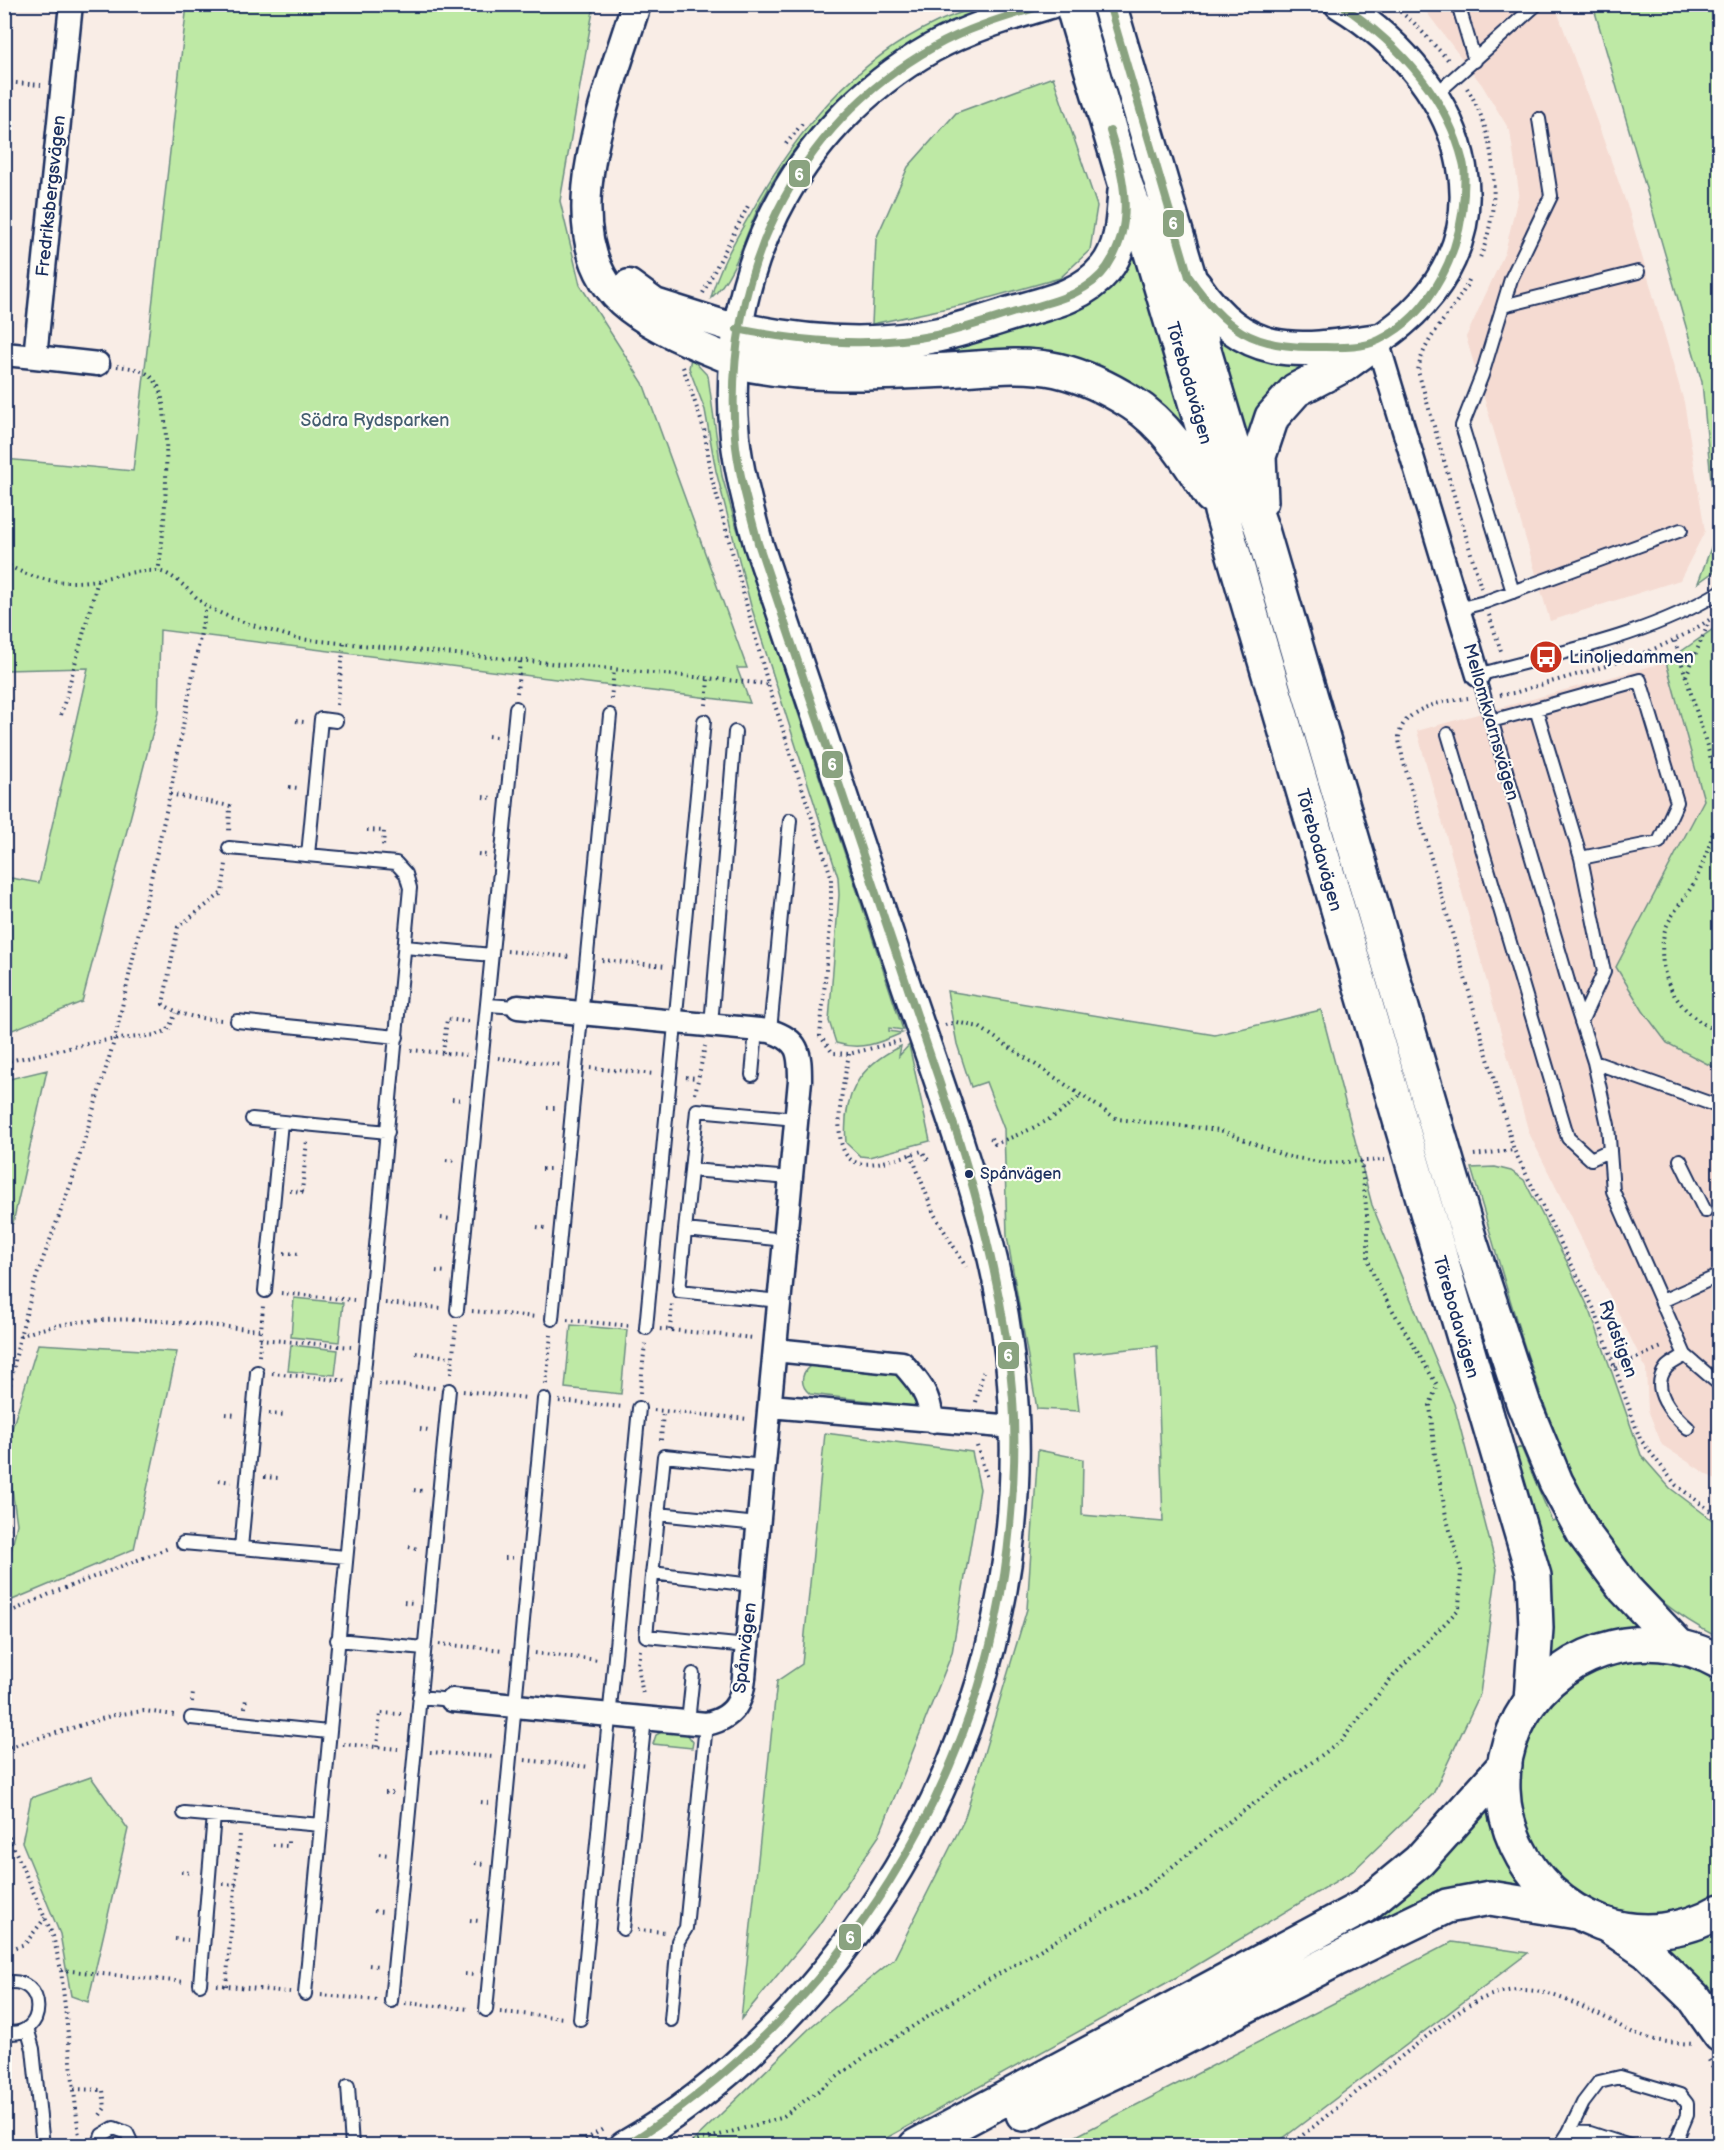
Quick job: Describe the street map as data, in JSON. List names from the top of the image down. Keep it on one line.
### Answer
{"streets":{"main road":["Törebodavägen"],"street":["Fredriksbergsvägen","Mellomkvarnsvägen","Spånvägen"],"path":["Rydstigen"]},"crossings":[["Mellomkvarnsvägen","Rydstigen"]],"parks":["Södra Rydsparken"],"places":{"bus stop":["Linoljedammen"],"other":["Spånvägen"]},"lines":["transit line 6"]}
